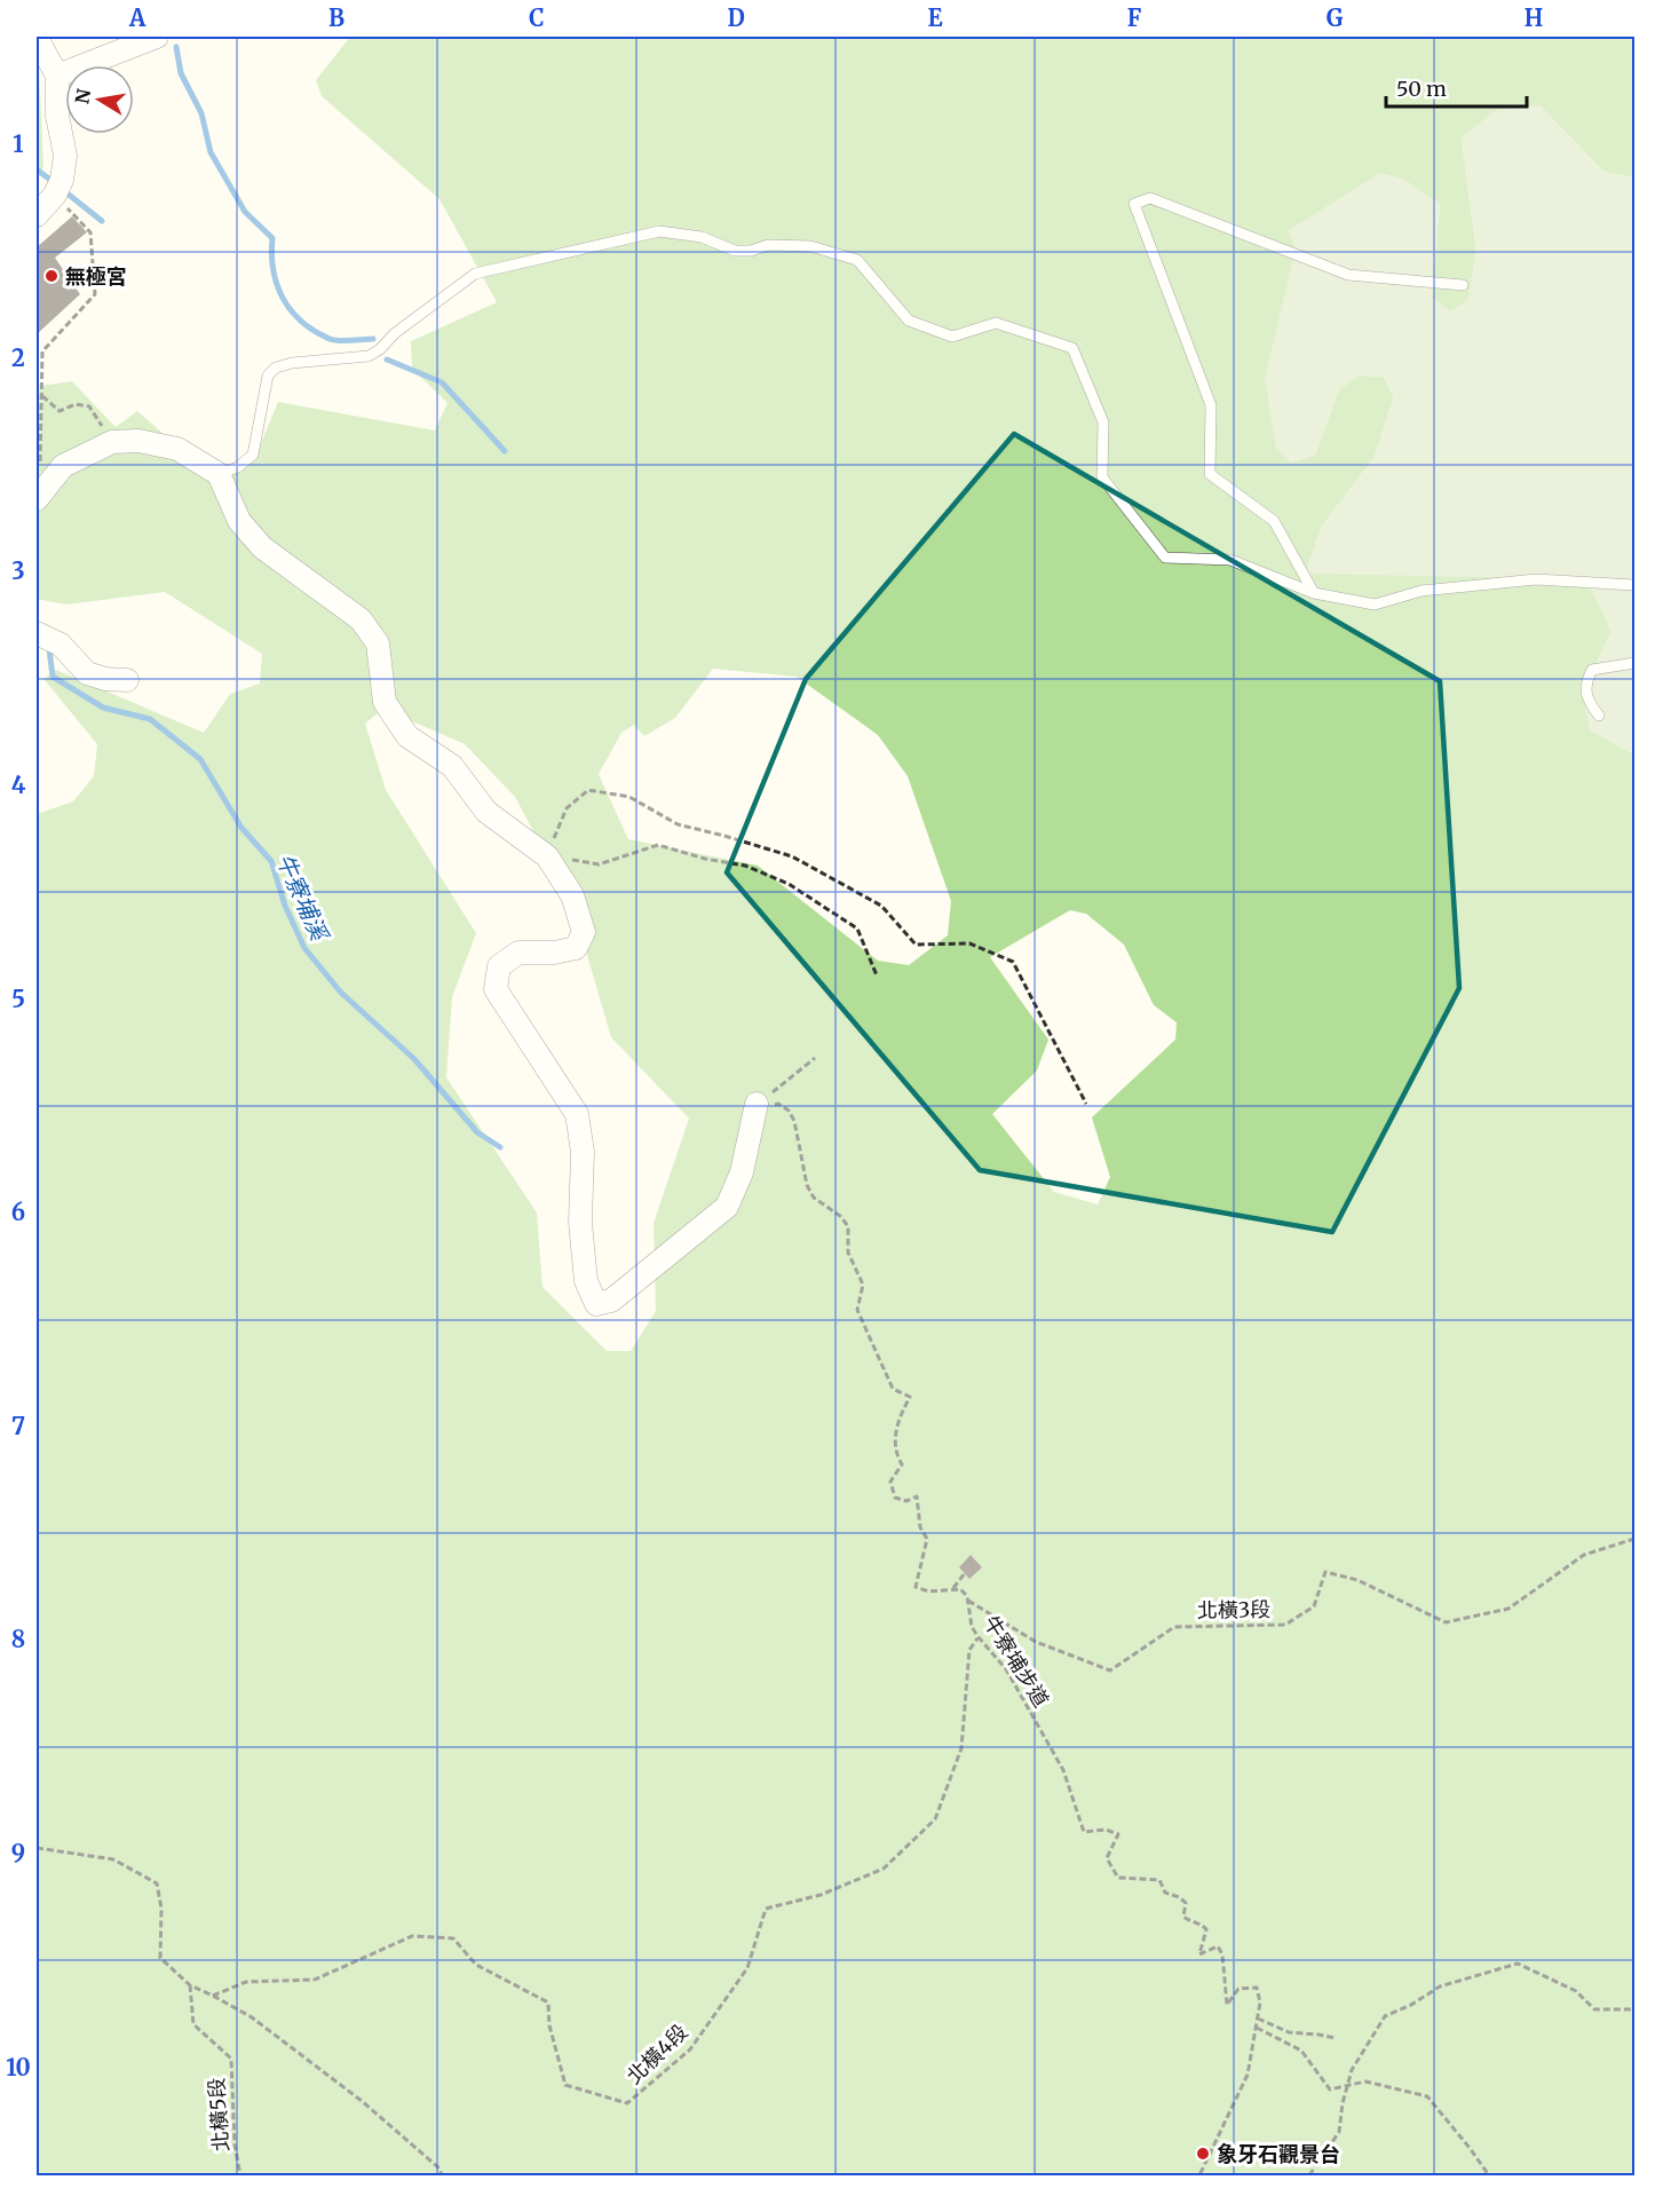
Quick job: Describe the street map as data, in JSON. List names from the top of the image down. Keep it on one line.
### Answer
{"streets":{"path":["北橫3段","牛寮埔步道","北橫4段","北橫5段"]},"crossings":[["北橫3段","牛寮埔步道"],["牛寮埔步道","北橫4段"]],"water":["牛寮埔溪"],"places":["無極宮","象牙石觀景台"],"scale_bar":"50 m","north":"left","grid":{"columns":["A","B","C","D","E","F","G","H"],"rows":["1","2","3","4","5","6","7","8","9","10"]}}
